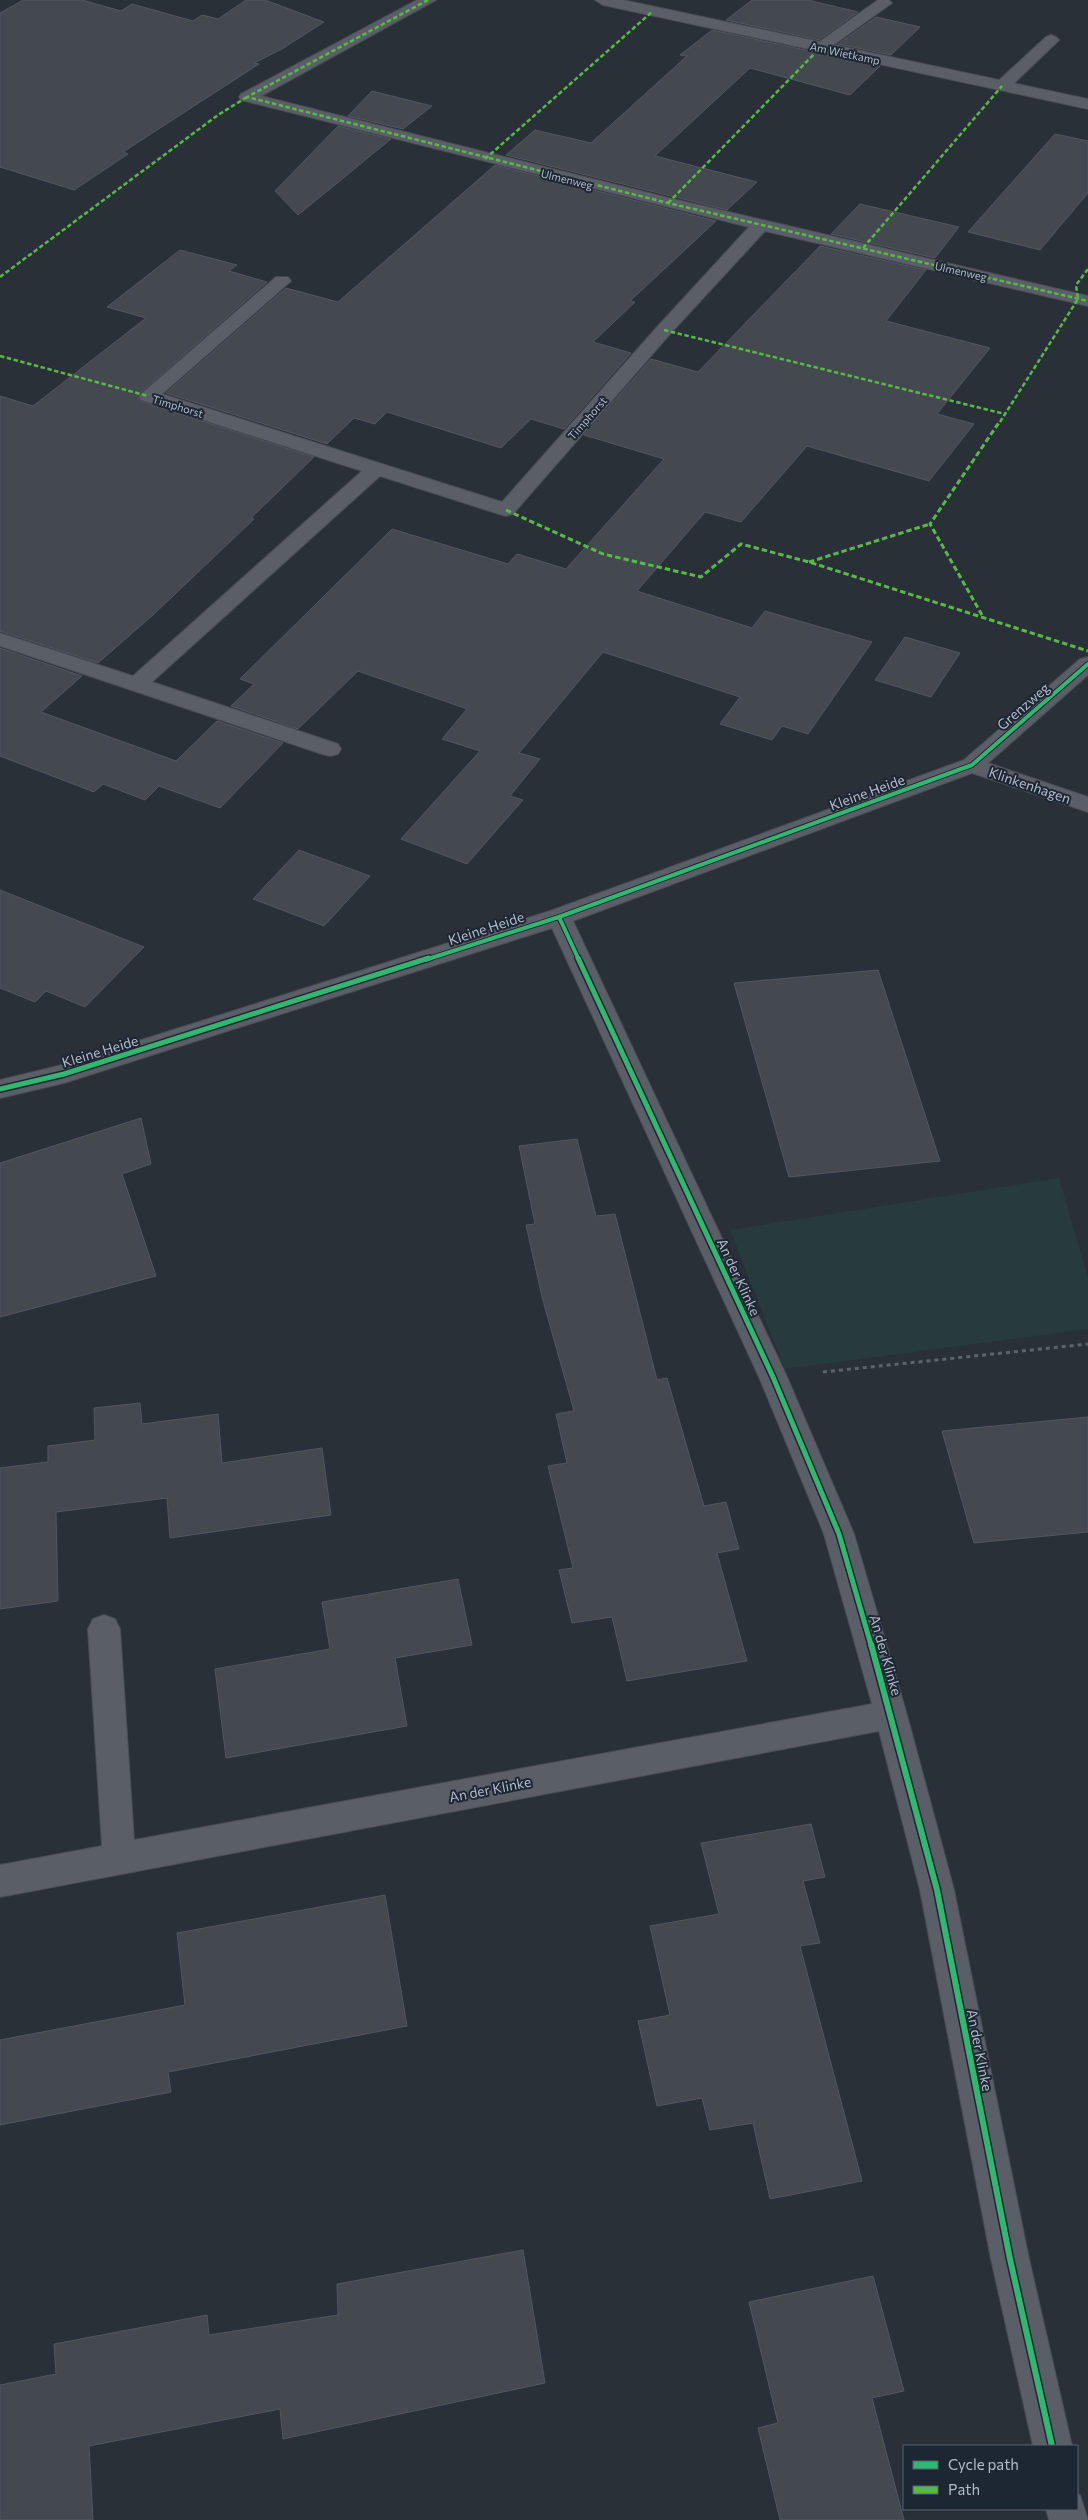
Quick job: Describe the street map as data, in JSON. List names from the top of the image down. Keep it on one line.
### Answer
{"streets":{"street":["Am Wietkamp","Ulmenweg","Timphorst","Grenzweg","Klinkenhagen","Kleine Heide","An der Klinke"]},"crossings":[["Ulmenweg","Timphorst"],["Grenzweg","Klinkenhagen"],["Grenzweg","Kleine Heide"],["Klinkenhagen","Kleine Heide"],["Kleine Heide","An der Klinke"]],"legend":["Cycle path","Path"]}
